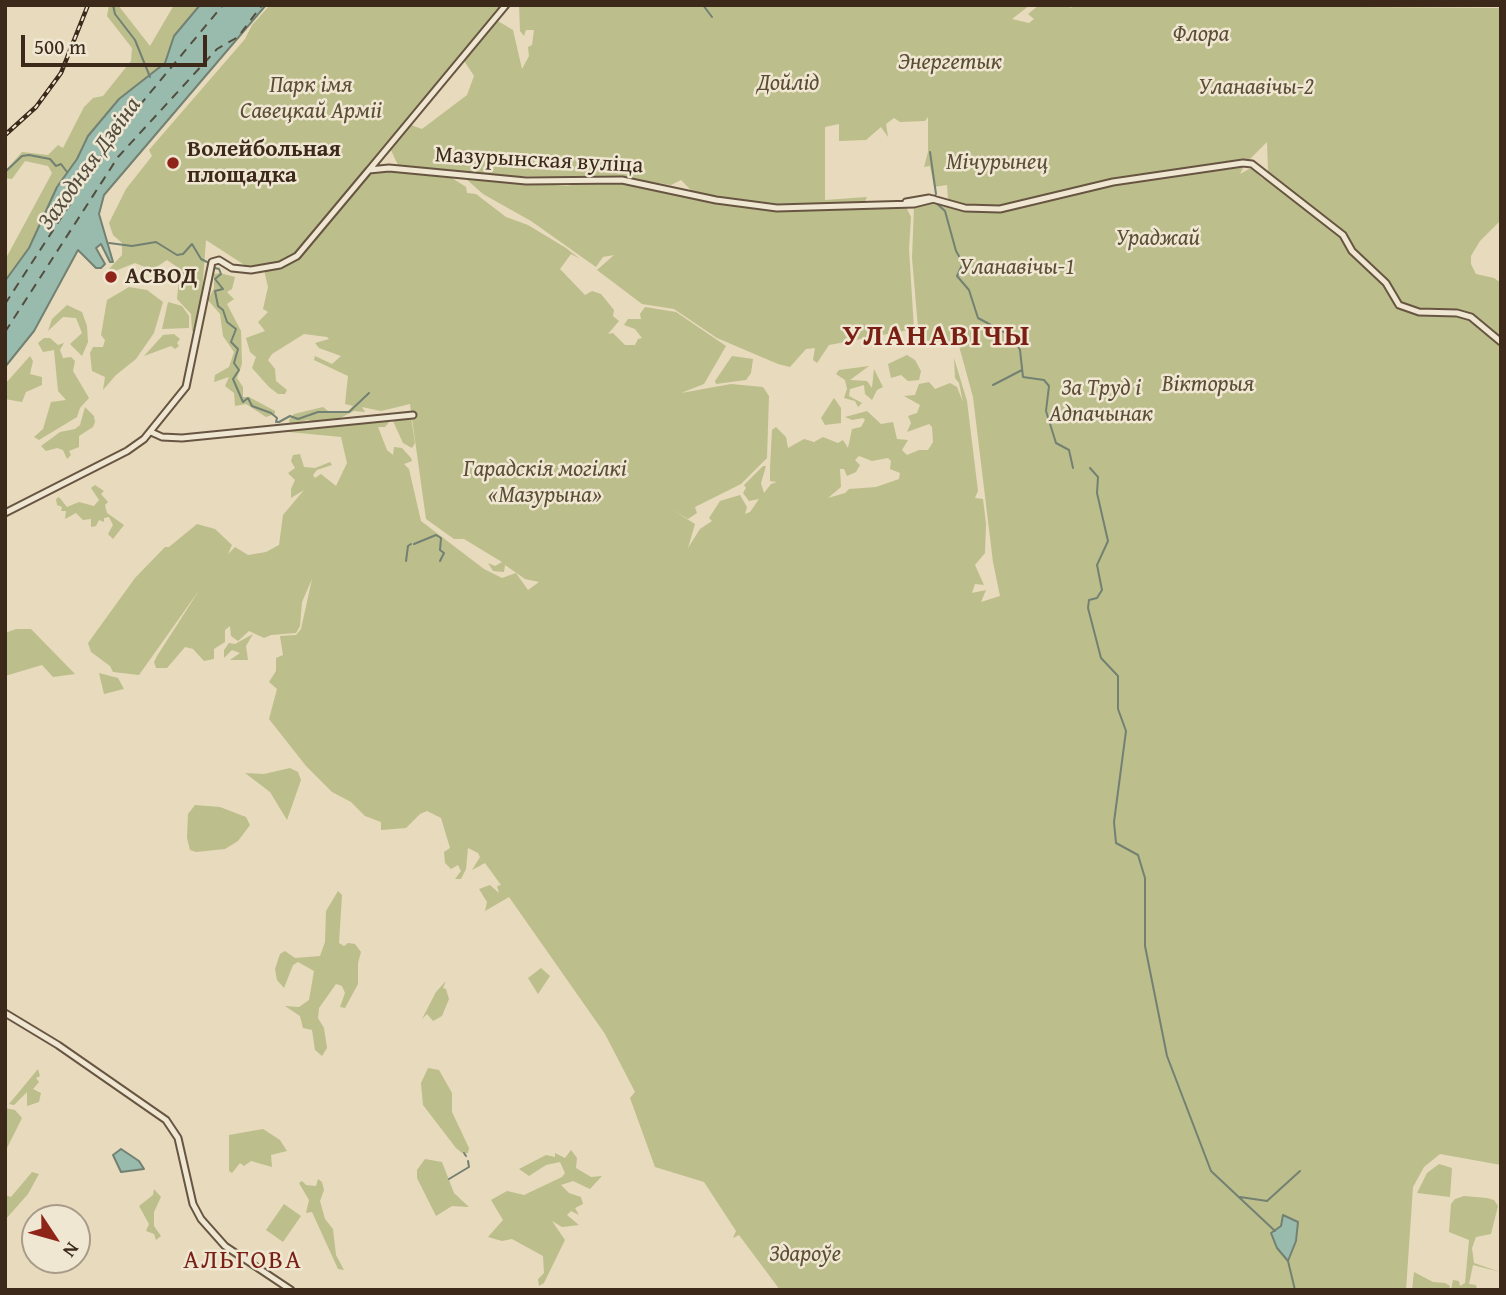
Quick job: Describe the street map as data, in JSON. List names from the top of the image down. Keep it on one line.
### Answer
{"streets":{"street":["Мазурынская вуліца"]},"districts":["УЛАНАВІЧЫ","АЛЬГОВА"],"water":["Заходняя Дзвіна"],"parks":["Флора","Энергетык","Дойлід","Парк імя Савецкай Арміі","Уланавічы-2","Мічурынец","Ураджай","Уланавічы-1","Вікторыя","За Труд і Адпачынак","Гарадскія могілкі «Мазурына»","Здароўе"],"places":["Волейбольная площадка","АСВОД"],"scale_bar":"500 m","north":"bottom right"}
